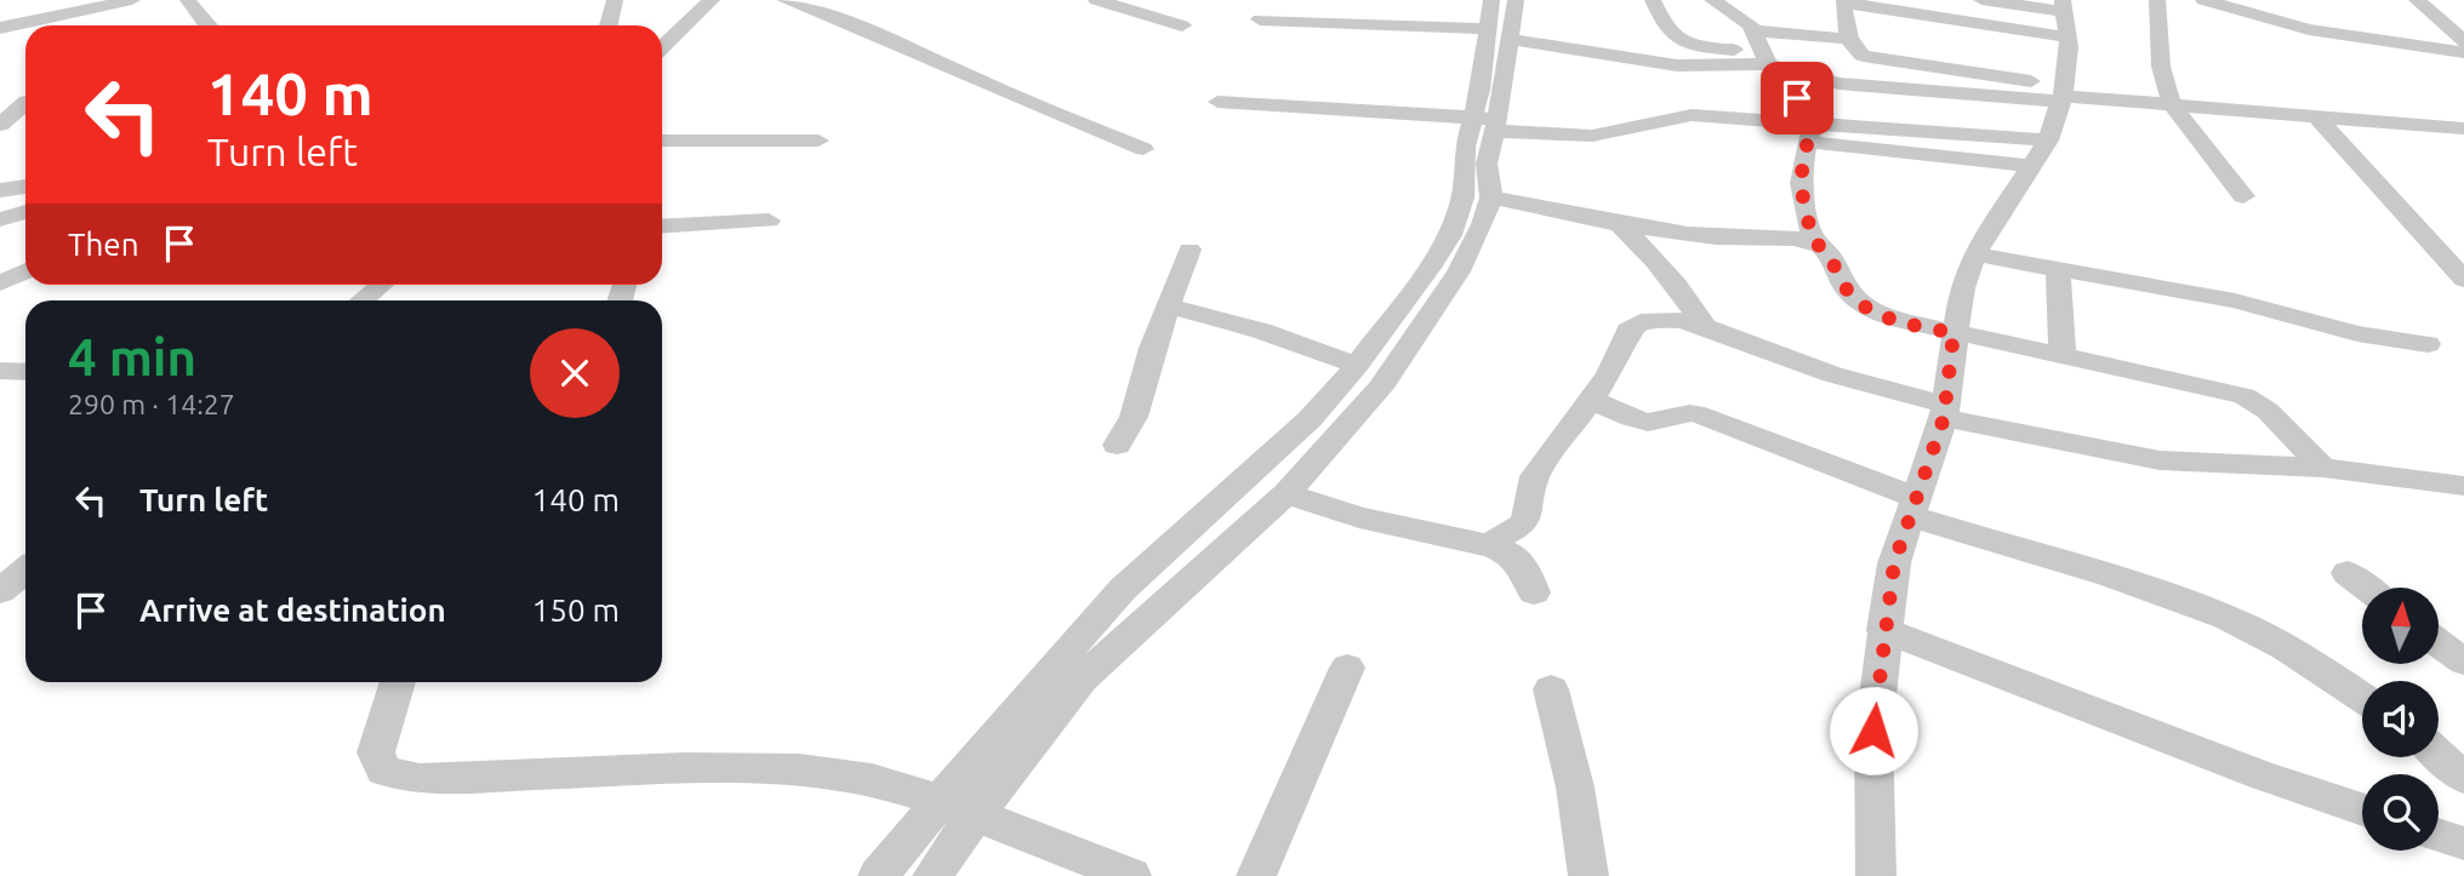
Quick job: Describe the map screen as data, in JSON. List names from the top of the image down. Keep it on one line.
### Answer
{"north":"top","page":{"turn":["140 m","Turn left"],"then":"Then","heading":["4 min","290 m · 14:27"],"list":[{"name":"Turn left","value":"140 m"},{"name":"Arrive at destination","value":"150 m"}]}}
